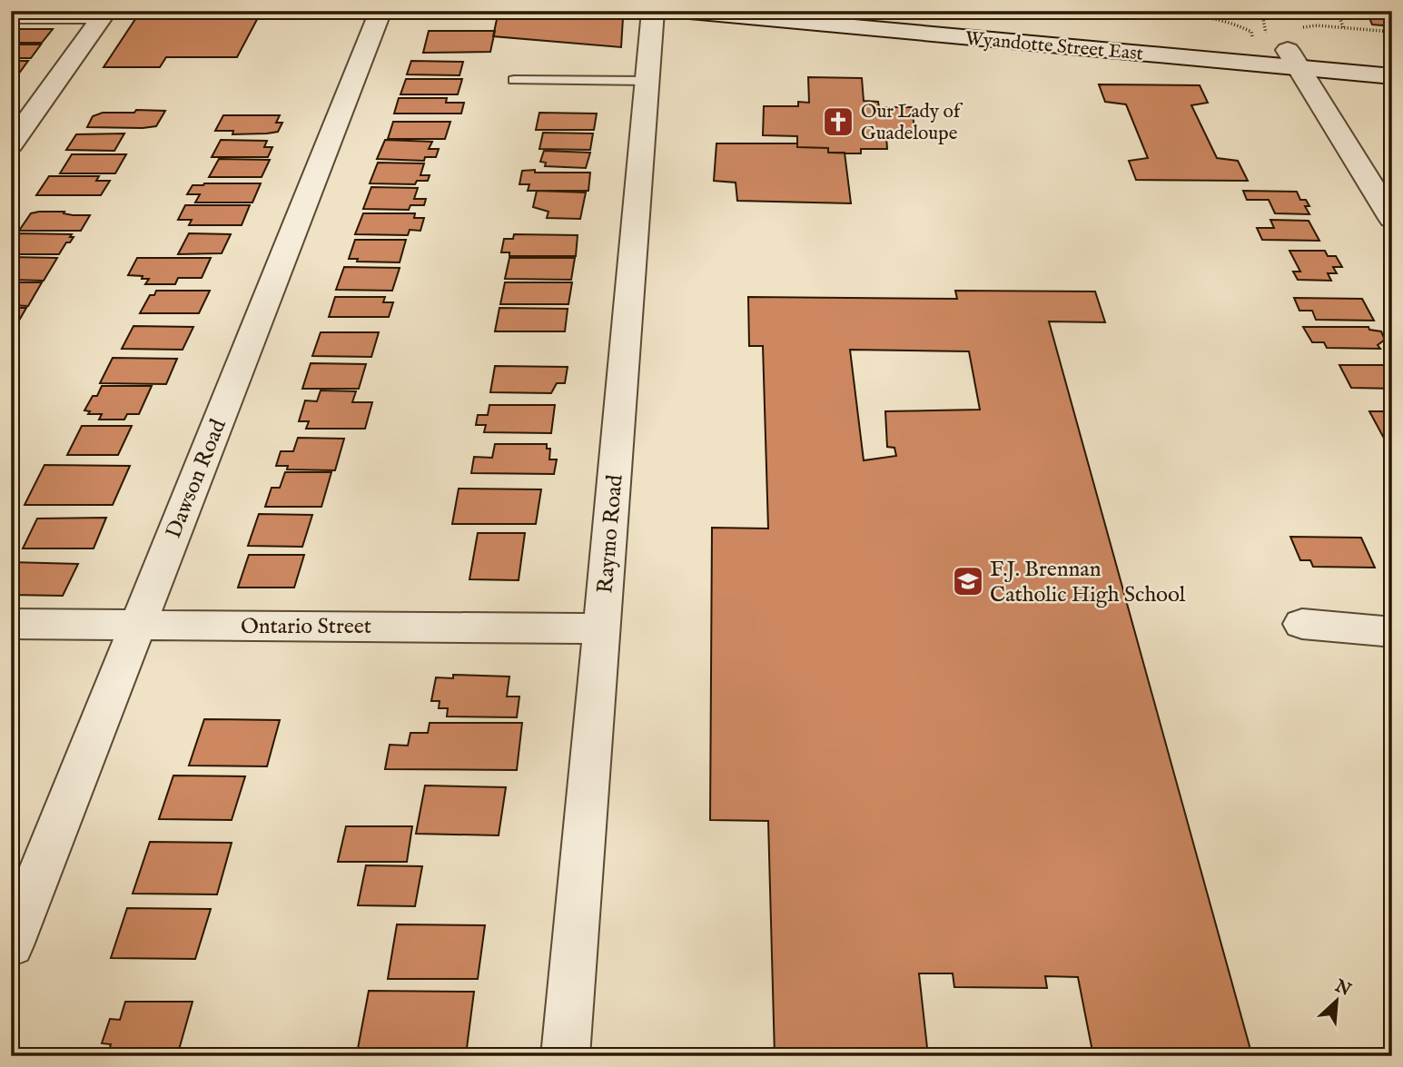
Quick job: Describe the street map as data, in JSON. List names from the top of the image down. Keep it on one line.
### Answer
{"streets":{"street":["Wyandotte Street East","Dawson Road","Raymo Road","Ontario Street"]},"crossings":[["Dawson Road","Ontario Street"],["Raymo Road","Ontario Street"]],"places":{"church":["Our Lady of Guadeloupe"],"school or university":["F.J. Brennan Catholic High School"]},"north":"top right"}
